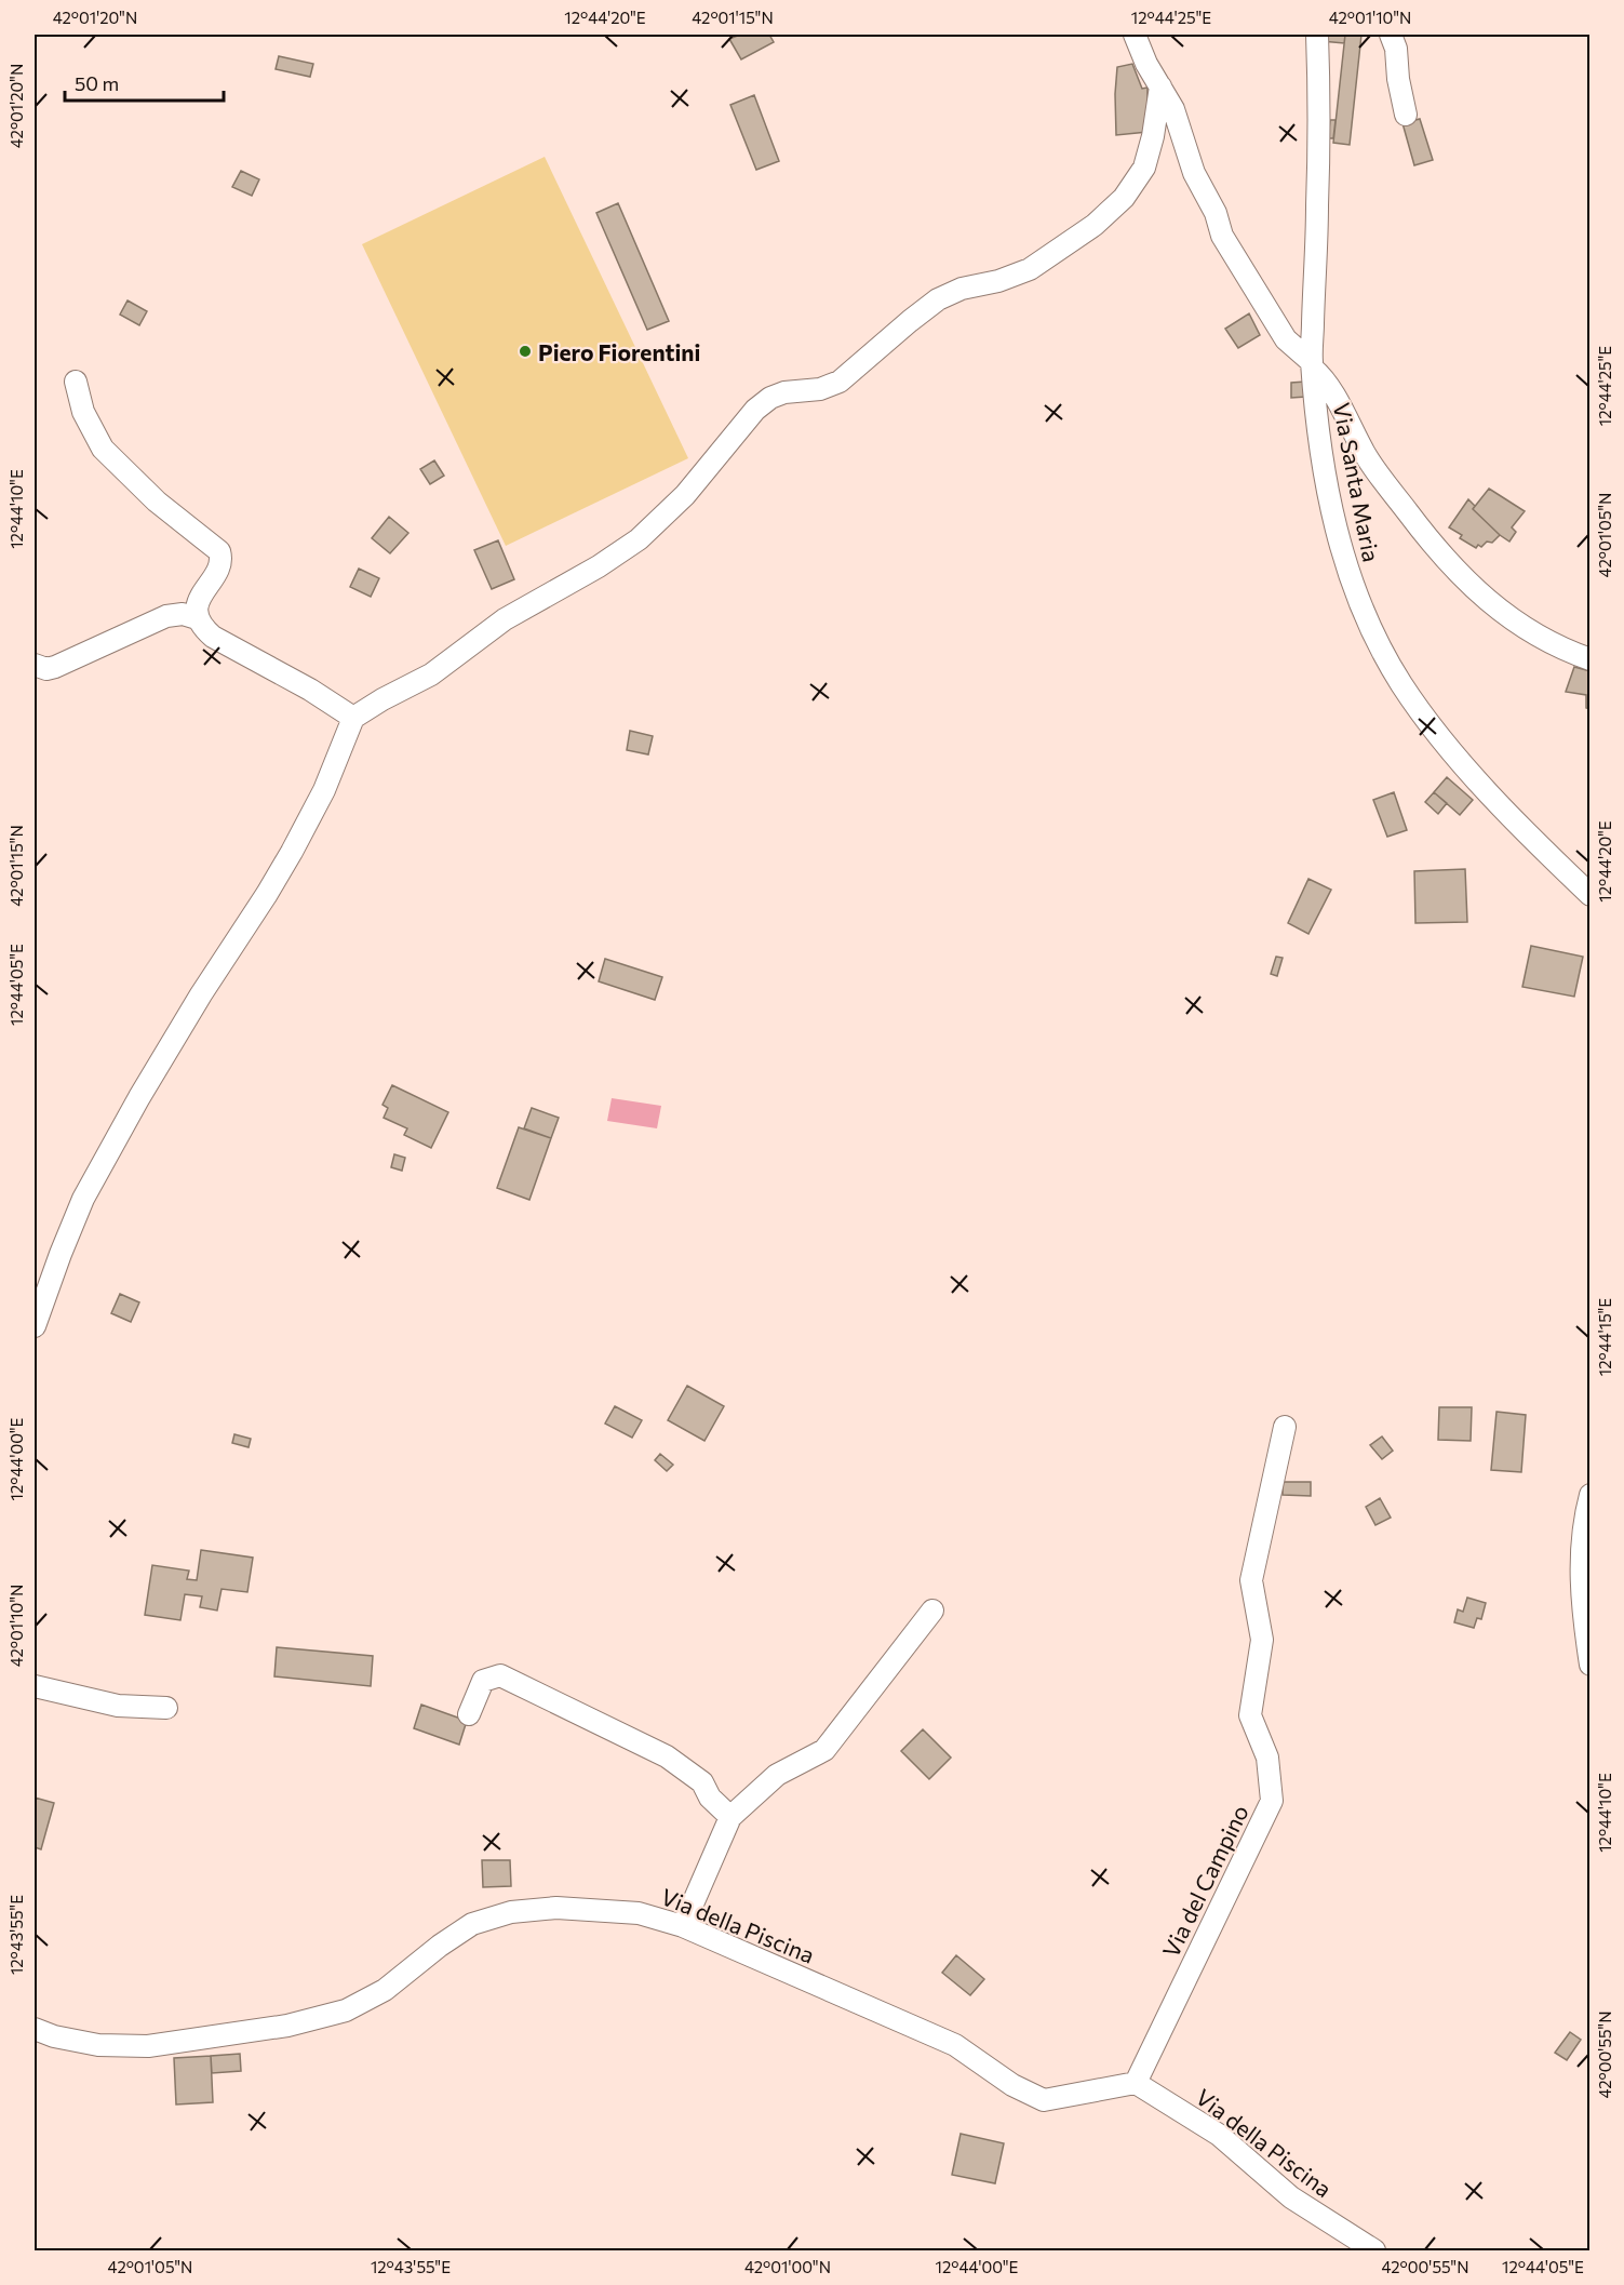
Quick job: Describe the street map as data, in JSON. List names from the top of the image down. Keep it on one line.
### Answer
{"streets":{"street":["Via Santa Maria","Via del Campino","Via della Piscina"]},"crossings":[["Via del Campino","Via della Piscina"]],"places":["Piero Fiorentini"],"scale_bar":"50 m","coordinates":["42°01'20\"N","12°44'20\"E","42°01'15\"N","12°44'25\"E","42°01'10\"N","12°44'10\"E","42°01'05\"N","12°44'05\"E","12°44'15\"E","12°44'00\"E","12°43'55\"E","42°00'55\"N","42°01'00\"N"]}
